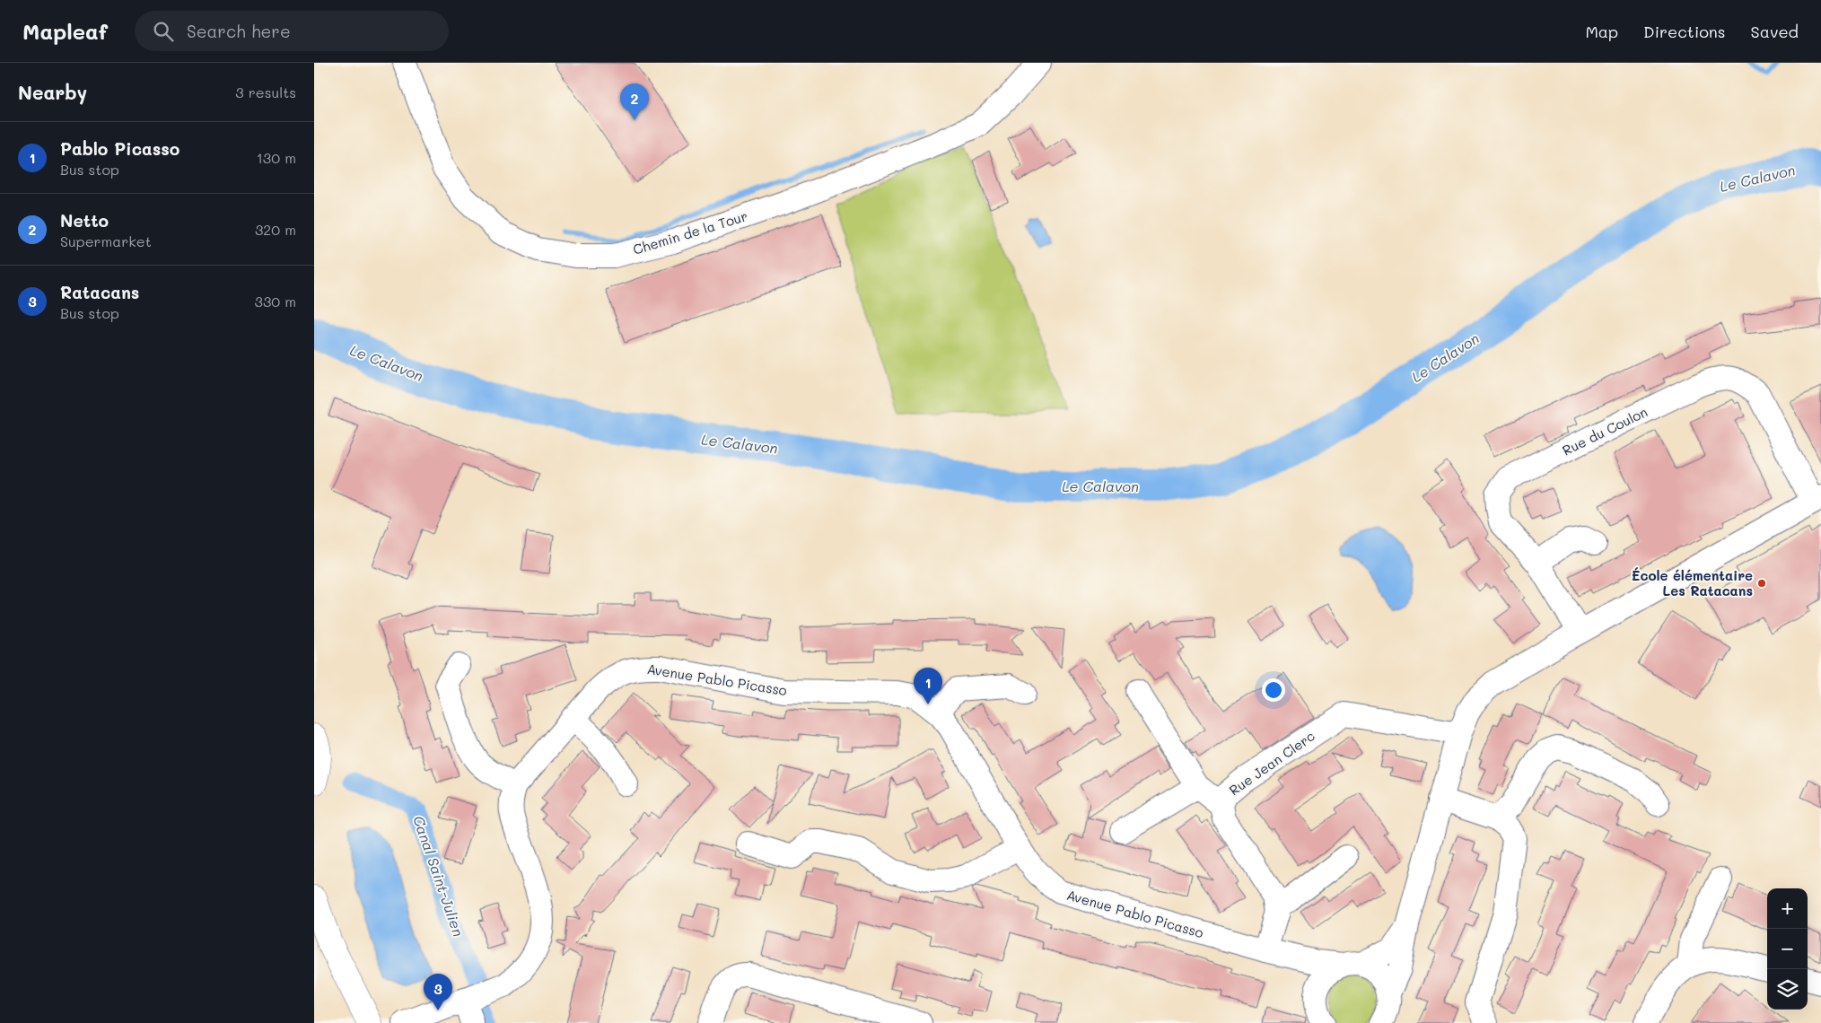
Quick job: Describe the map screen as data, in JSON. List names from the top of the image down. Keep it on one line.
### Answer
{"streets":{"street":["Chemin de la Tour","Rue du Coulon","Avenue Pablo Picasso","Rue Jean Clerc"]},"water":["Le Calavon","Canal Saint-Julien"],"places":["École élémentaire Les Ratacans"],"page":{"header":"Mapleaf","search":"Search here","nav":["Map","Directions","Saved"],"heading":["Nearby","3 results"],"pins":["2","1","3"],"list":[{"mark":"1","name":"Pablo Picasso","note":"Bus stop","value":"130 m"},{"mark":"2","name":"Netto","note":"Supermarket","value":"320 m"},{"mark":"3","name":"Ratacans","note":"Bus stop","value":"330 m"}],"map_buttons":["+","−"]}}
